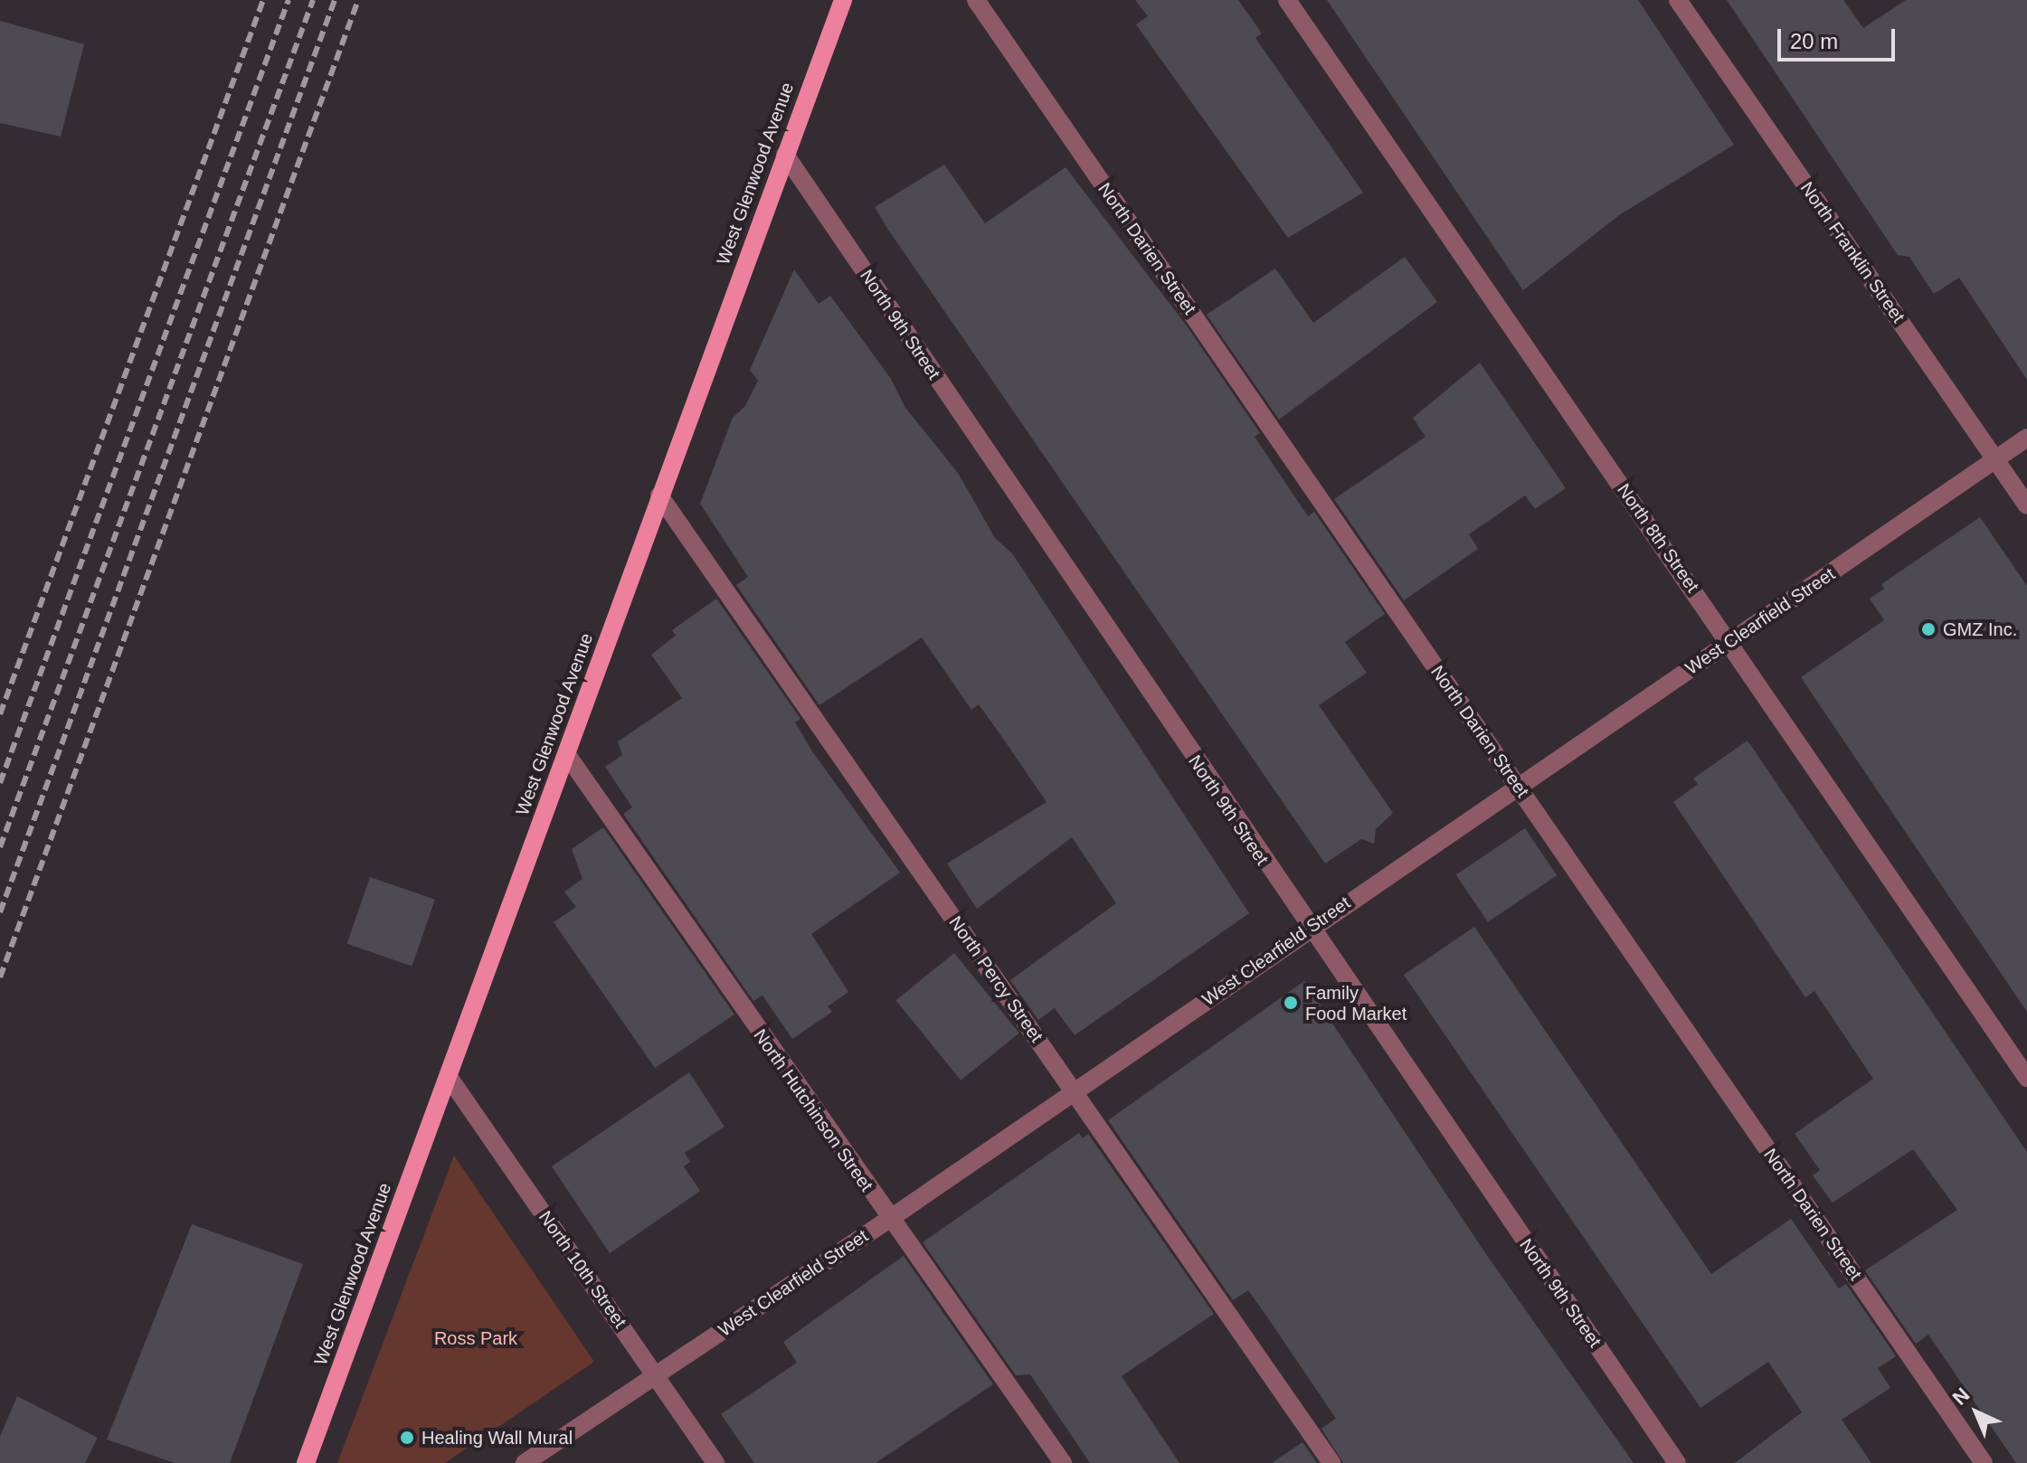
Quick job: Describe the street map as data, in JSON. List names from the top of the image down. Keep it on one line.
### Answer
{"streets":{"main road":["West Glenwood Avenue"],"street":["North Darien Street","North Franklin Street","North 9th Street","North 8th Street","West Clearfield Street","North Percy Street","North Hutchinson Street","North 10th Street"]},"crossings":[["West Glenwood Avenue","North 9th Street"],["West Glenwood Avenue","North Percy Street"],["West Glenwood Avenue","North Hutchinson Street"],["West Glenwood Avenue","North 10th Street"],["North Darien Street","West Clearfield Street"],["North Franklin Street","West Clearfield Street"],["North 9th Street","West Clearfield Street"],["North 8th Street","West Clearfield Street"],["West Clearfield Street","North Percy Street"],["West Clearfield Street","North Hutchinson Street"],["West Clearfield Street","North 10th Street"]],"parks":["Ross Park"],"places":["GMZ Inc.","Family Food Market","Healing Wall Mural"],"scale_bar":"20 m","north":"top left"}
